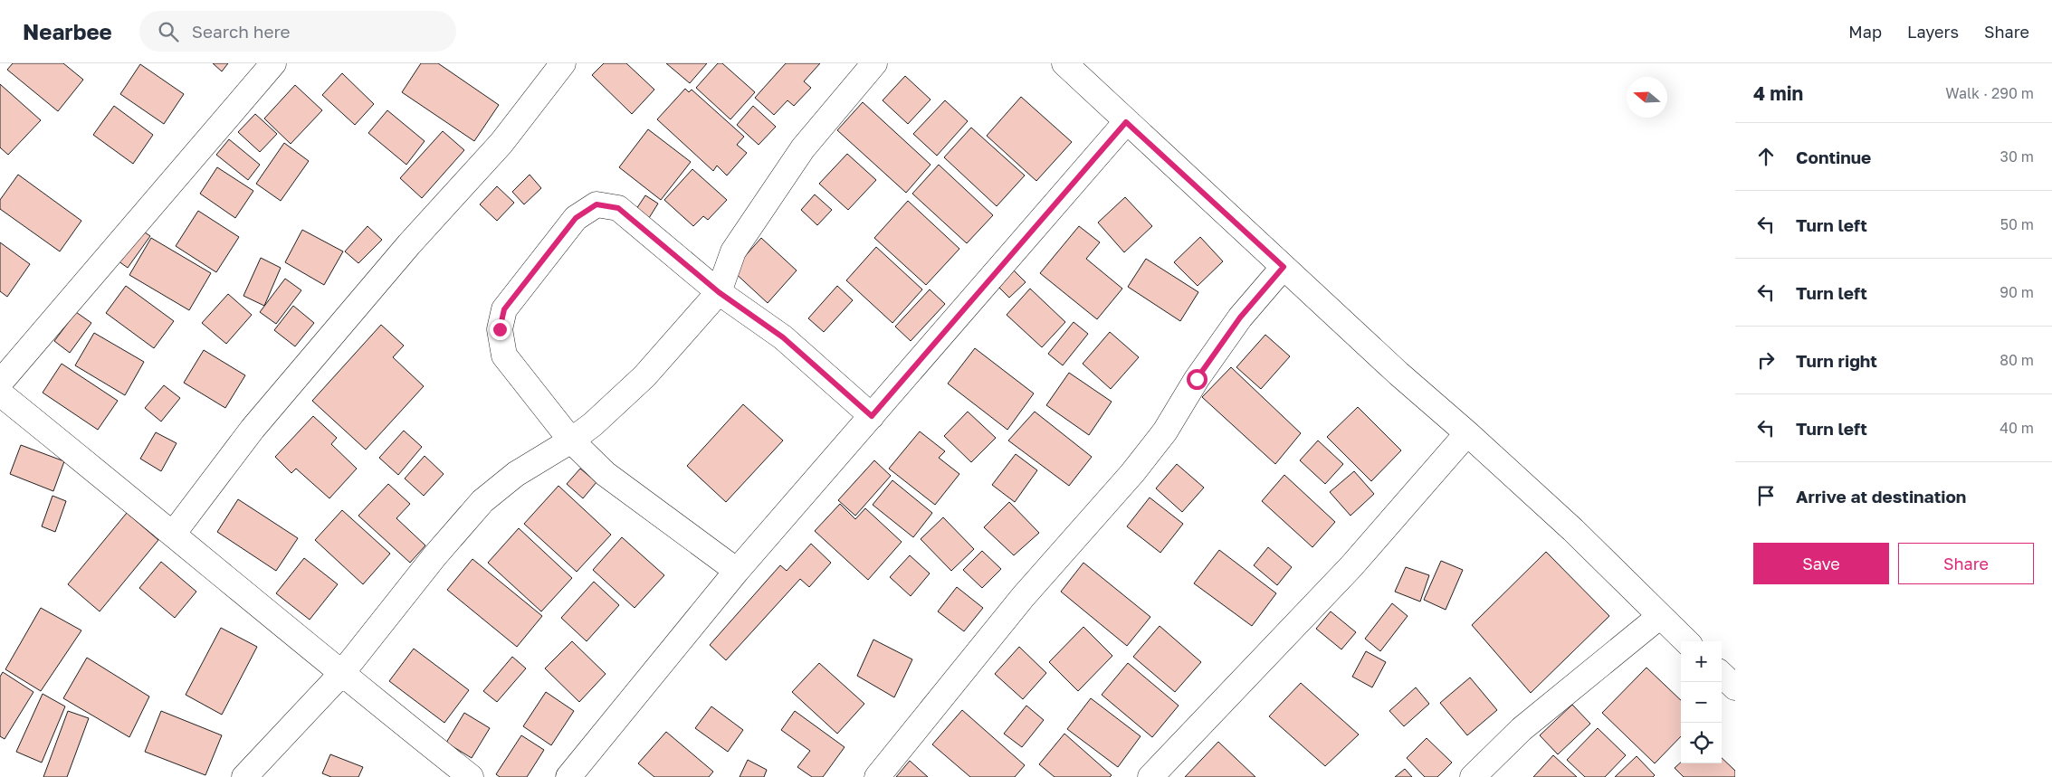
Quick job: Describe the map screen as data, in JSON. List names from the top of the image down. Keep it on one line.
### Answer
{"north":"left","page":{"header":"Nearbee","search":"Search here","nav":["Map","Layers","Share"],"heading":["4 min","Walk · 290 m"],"list":[["Continue","30 m"],["Turn left","50 m"],["Turn left","90 m"],["Turn right","80 m"],["Turn left","40 m"],"Arrive at destination"],"buttons":["Save","Share"],"map_buttons":["+","−"]}}
